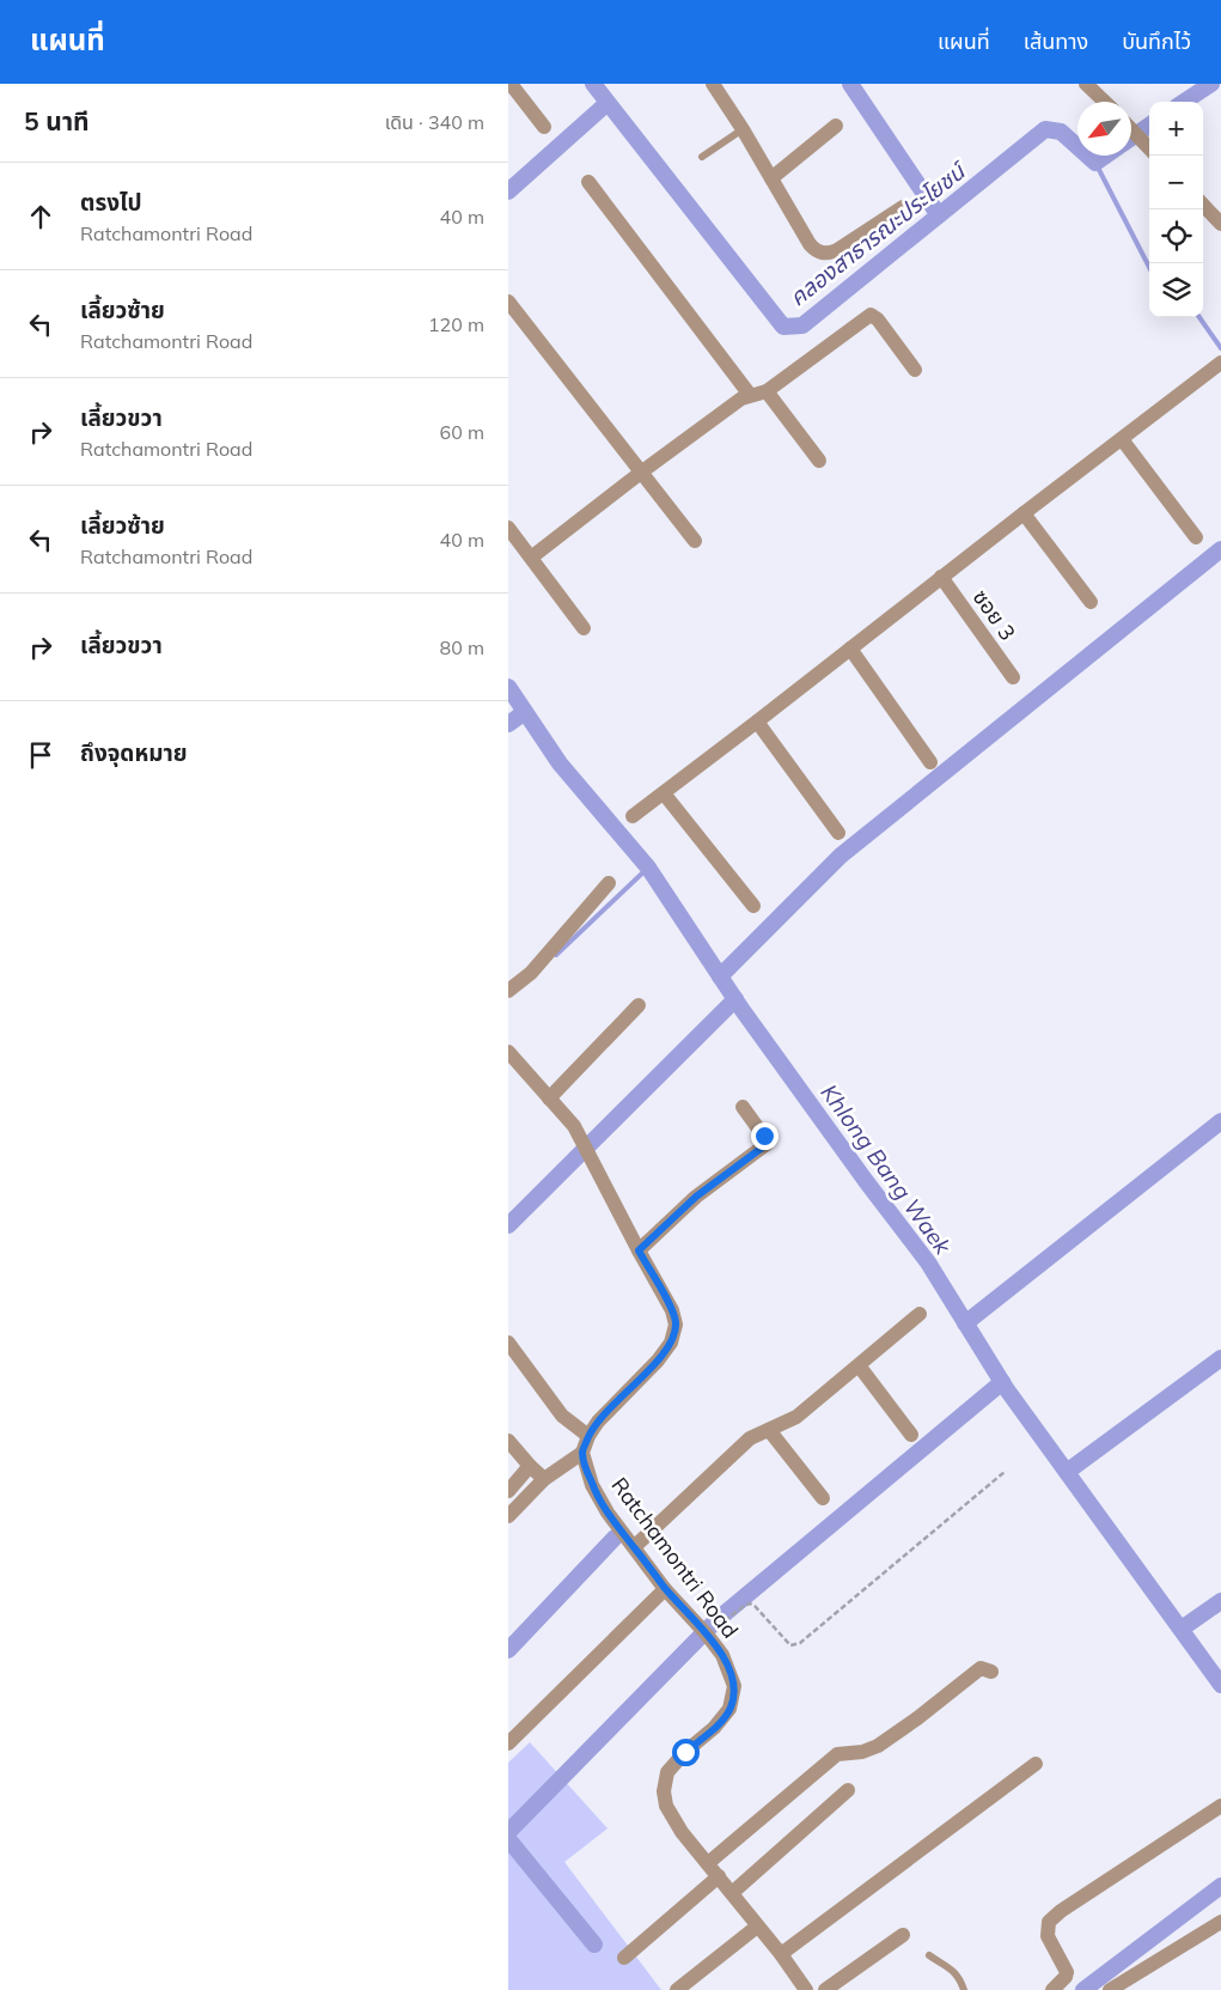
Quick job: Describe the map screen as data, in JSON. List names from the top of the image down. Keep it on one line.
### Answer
{"streets":{"street":["ซอย 3","Ratchamontri Road"]},"water":["คลองสาธารณะประโยชน์","Khlong Bang Waek"],"north":"bottom left","page":{"header":"แผนที่","nav":["แผนที่","เส้นทาง","บันทึกไว้"],"heading":["5 นาที","เดิน · 340 m"],"map_buttons":["+","−"],"list":[["ตรงไป","Ratchamontri Road","40 m"],["เลี้ยวซ้าย","Ratchamontri Road","120 m"],["เลี้ยวขวา","Ratchamontri Road","60 m"],["เลี้ยวซ้าย","Ratchamontri Road","40 m"],["เลี้ยวขวา","80 m"],"ถึงจุดหมาย"]}}
